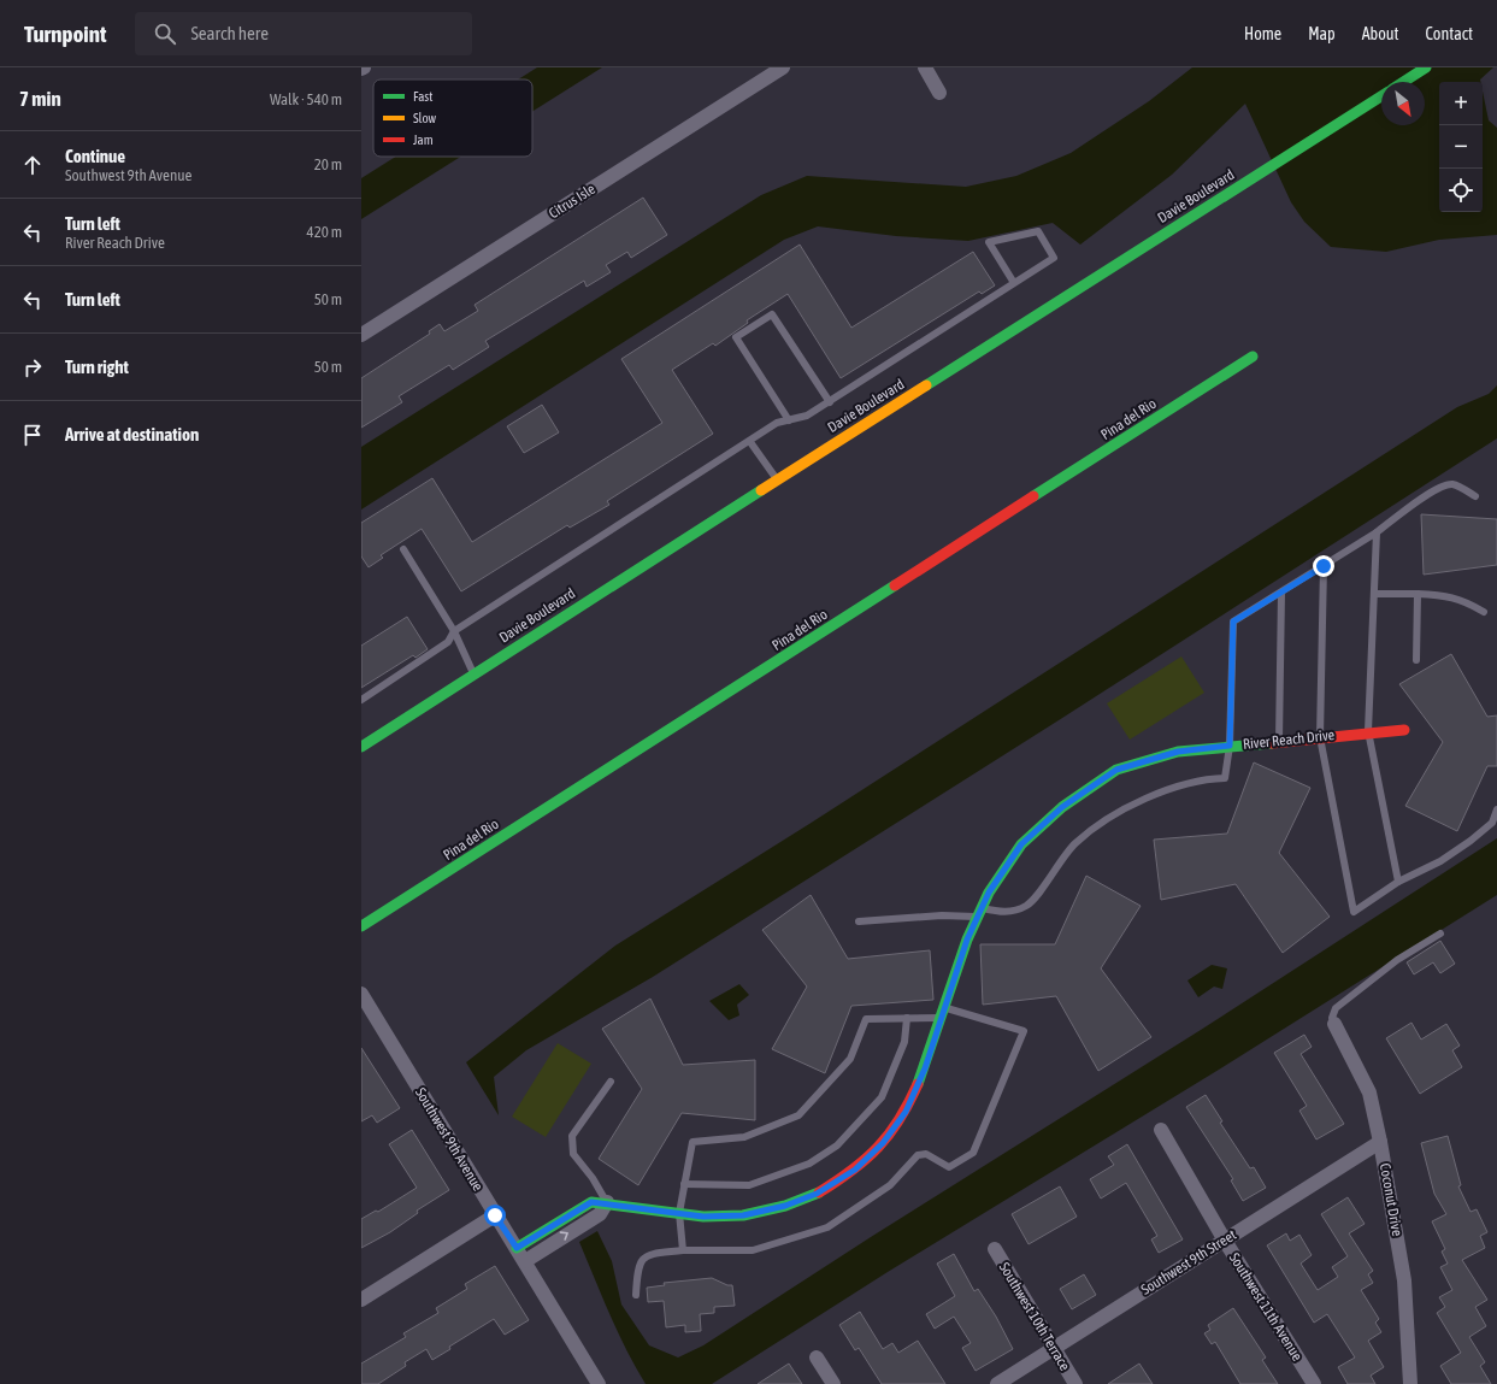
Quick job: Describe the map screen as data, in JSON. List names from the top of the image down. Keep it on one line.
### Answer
{"streets":{"street":["Davie Boulevard","Citrus Isle","Pina del Rio","River Reach Drive","Southwest 9th Avenue","Coconut Drive","Southwest 9th Street","Southwest 11th Avenue","Southwest 10th Terrace"]},"crossings":[["River Reach Drive","Southwest 9th Avenue"],["Coconut Drive","Southwest 9th Street"],["Southwest 9th Street","Southwest 11th Avenue"],["Southwest 9th Street","Southwest 10th Terrace"]],"legend":["Fast","Slow","Jam"],"north":"bottom right","page":{"header":"Turnpoint","search":"Search here","nav":["Home","Map","About","Contact"],"heading":["7 min","Walk · 540 m"],"map_buttons":["+","−"],"list":[["Continue","Southwest 9th Avenue","20 m"],["Turn left","River Reach Drive","420 m"],["Turn left","50 m"],["Turn right","50 m"],"Arrive at destination"]}}
